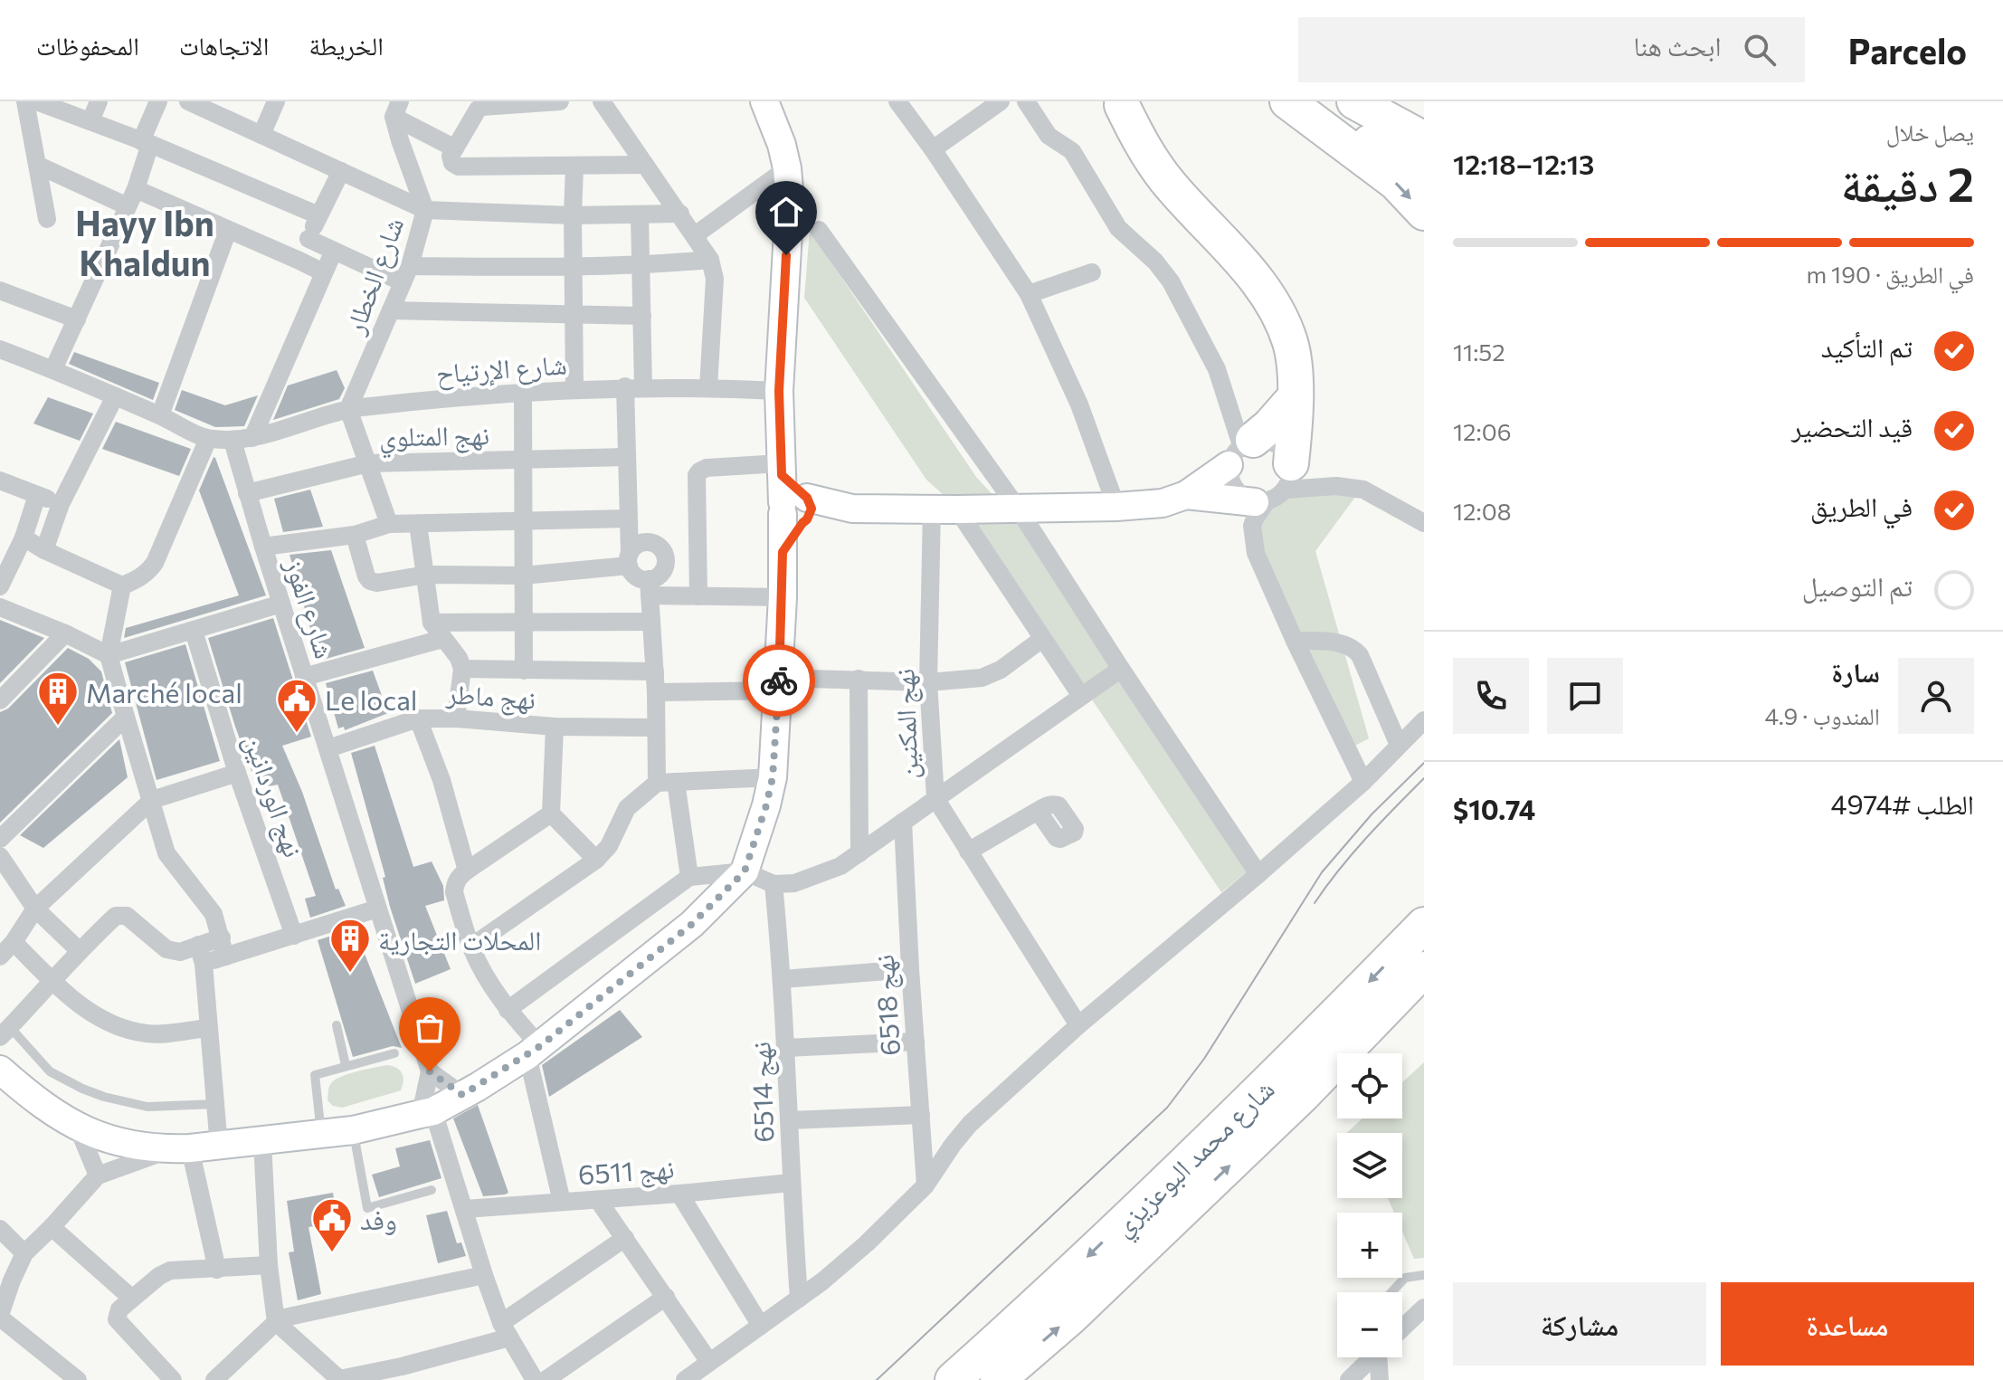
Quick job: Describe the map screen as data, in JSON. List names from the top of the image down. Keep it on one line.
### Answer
{"streets":{"highway":["شارع محمد البوعزيزي"],"street":["شارع الخطار","شارع الإرتياح","نهج المتلوي","شارع الفوز","نهج ماطر","نهج المكنين","نهج الوردانين","نهج 6518","نهج 6514","نهج 6511"]},"crossings":[["شارع الخطار","شارع الإرتياح"],["شارع الإرتياح","شارع الفوز"],["نهج المتلوي","شارع الفوز"],["شارع الفوز","نهج ماطر"],["نهج 6514","نهج 6511"]],"districts":["Hayy Ibn Khaldun"],"places":{"building":["Marché local","المحلات التجارية"],"public building":["Le local","وفد"]},"page":{"header":"Parcelo","search":"ابحث هنا","nav":["الخريطة","الاتجاهات","المحفوظات"],"heading":["2 دقيقة","يصل خلال","12:13–12:18"],"panel":["سارة","المندوب · 4.9","الطلب #4974","$10.74"],"bar":"في الطريق · 190 m","list":[["تم التأكيد","11:52"],["قيد التحضير","12:06"],["في الطريق","12:08"],"تم التوصيل"],"map_buttons":["+","−"],"buttons":["مساعدة","مشاركة"]}}
